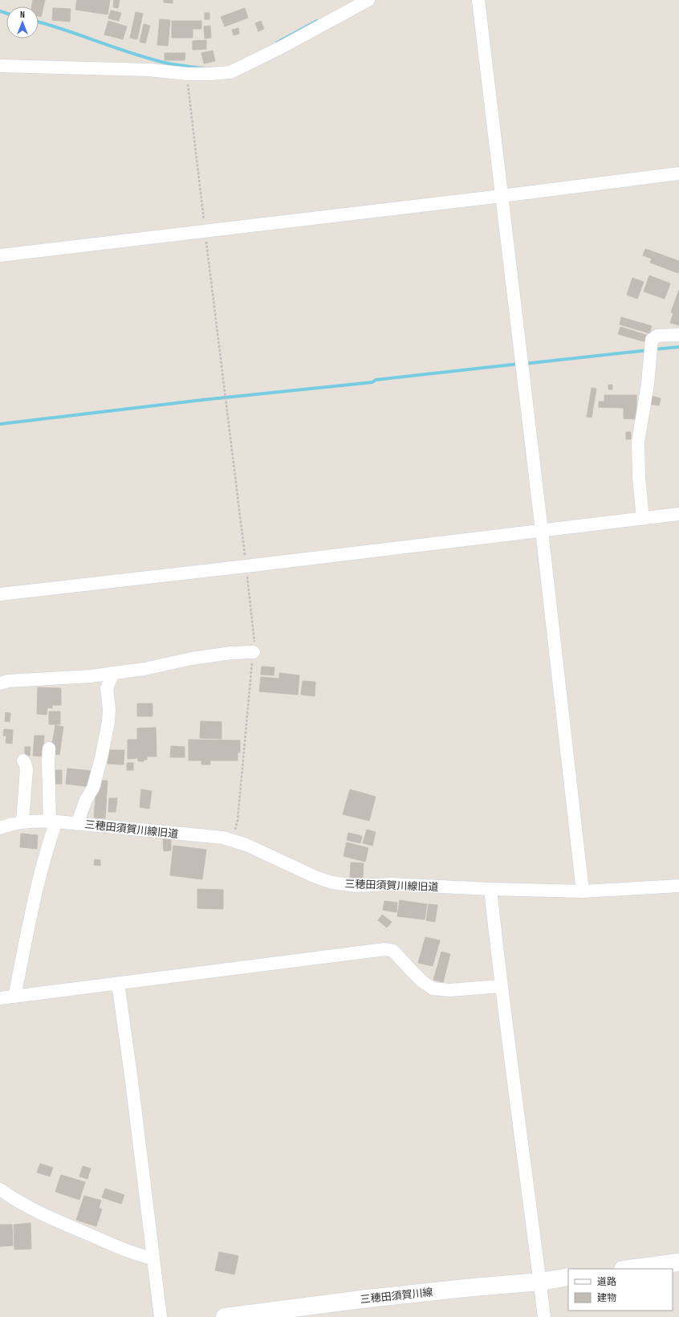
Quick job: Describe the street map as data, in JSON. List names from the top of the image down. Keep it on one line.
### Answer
{"streets":{"main road":["三穂田須賀川線"],"street":["三穂田須賀川線旧道"]},"legend":["道路","建物"],"north":"top"}
